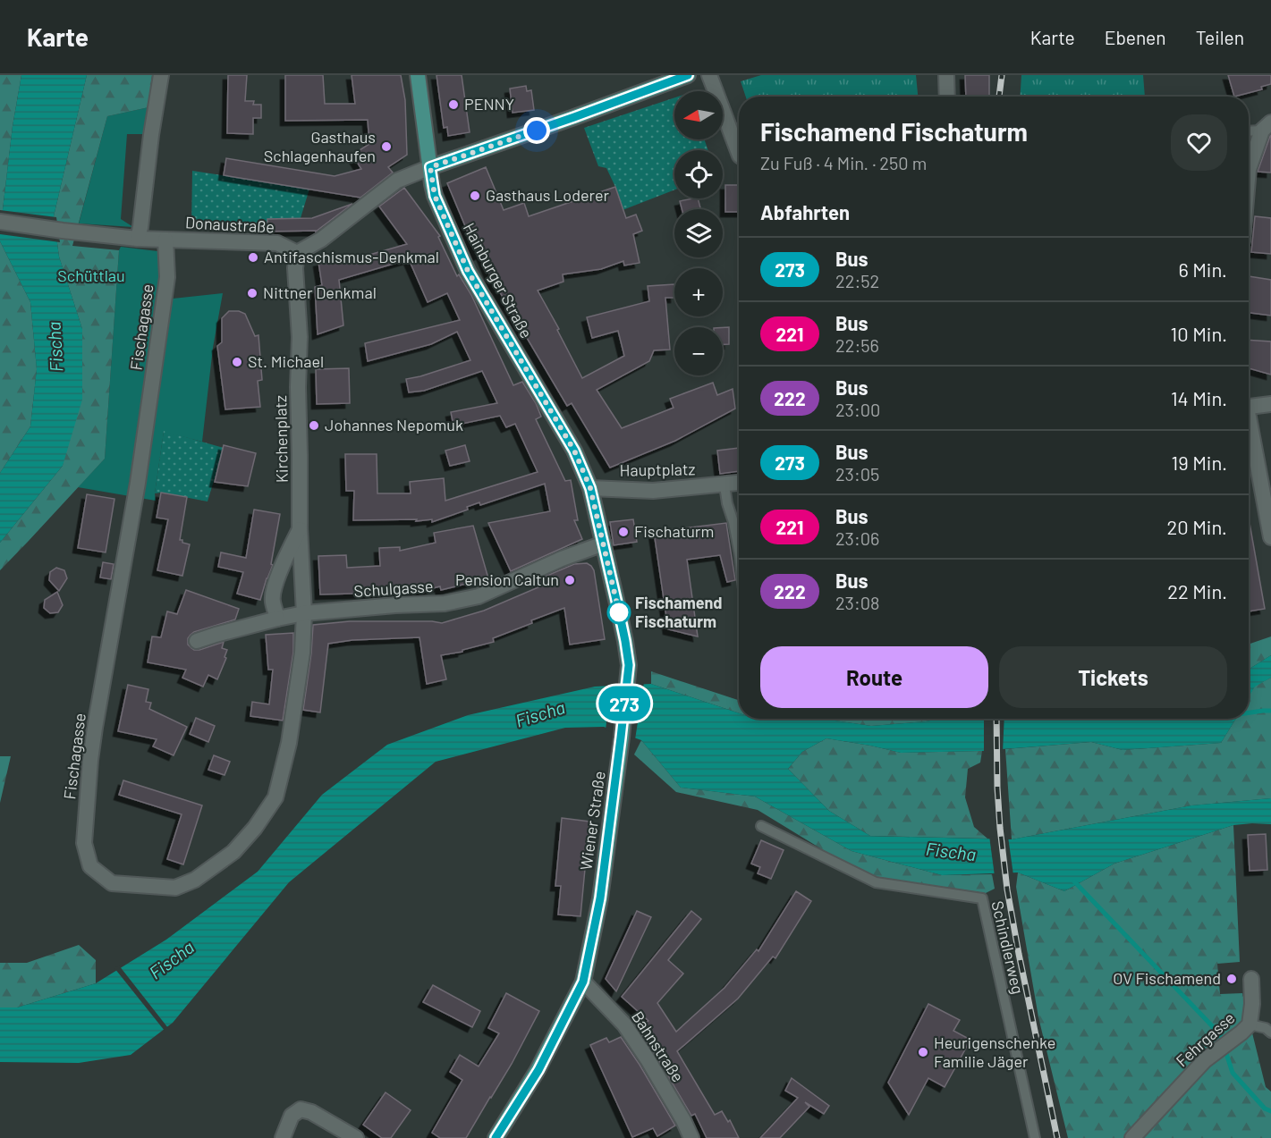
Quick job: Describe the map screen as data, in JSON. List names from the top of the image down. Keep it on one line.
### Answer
{"streets":{"main road":["Hainburger Straße","Wiener Straße"],"street":["Donaustraße","Fischagasse","Kirchenplatz","Hauptplatz","Schulgasse","Fehrgasse","Bahnstraße"],"lane":["Schindlerweg"]},"crossings":[["Donaustraße","Fischagasse"],["Donaustraße","Kirchenplatz"],["Hainburger Straße","Hauptplatz"],["Hainburger Straße","Wiener Straße"],["Fischagasse","Kirchenplatz"],["Fischagasse","Schulgasse"],["Kirchenplatz","Schulgasse"],["Hauptplatz","Wiener Straße"],["Schulgasse","Wiener Straße"],["Wiener Straße","Bahnstraße"]],"water":["Fischa"],"parks":["Schüttlau"],"places":["PENNY","Gasthaus Schlagenhaufen","Gasthaus Loderer","Antifaschismus-Denkmal","Nittner Denkmal","St. Michael","Johannes Nepomuk","Fischaturm","Pension Caltun","Fischamend Fischaturm","OV Fischamend","Heurigenschenke Familie Jäger"],"lines":["bus line 273"],"north":"left","page":{"header":"Karte","nav":["Karte","Ebenen","Teilen"],"on_map":"273","map_buttons":["+","−"],"heading":[["Fischamend Fischaturm","Zu Fuß · 4 Min. · 250 m"],"Abfahrten"],"list":[{"mark":"273","name":"Bus","note":"22:52","value":"6 Min."},{"mark":"221","name":"Bus","note":"22:56","value":"10 Min."},{"mark":"222","name":"Bus","note":"23:00","value":"14 Min."},{"mark":"273","name":"Bus","note":"23:05","value":"19 Min."},{"mark":"221","name":"Bus","note":"23:06","value":"20 Min."},{"mark":"222","name":"Bus","note":"23:08","value":"22 Min."}],"buttons":["Route","Tickets"]}}
